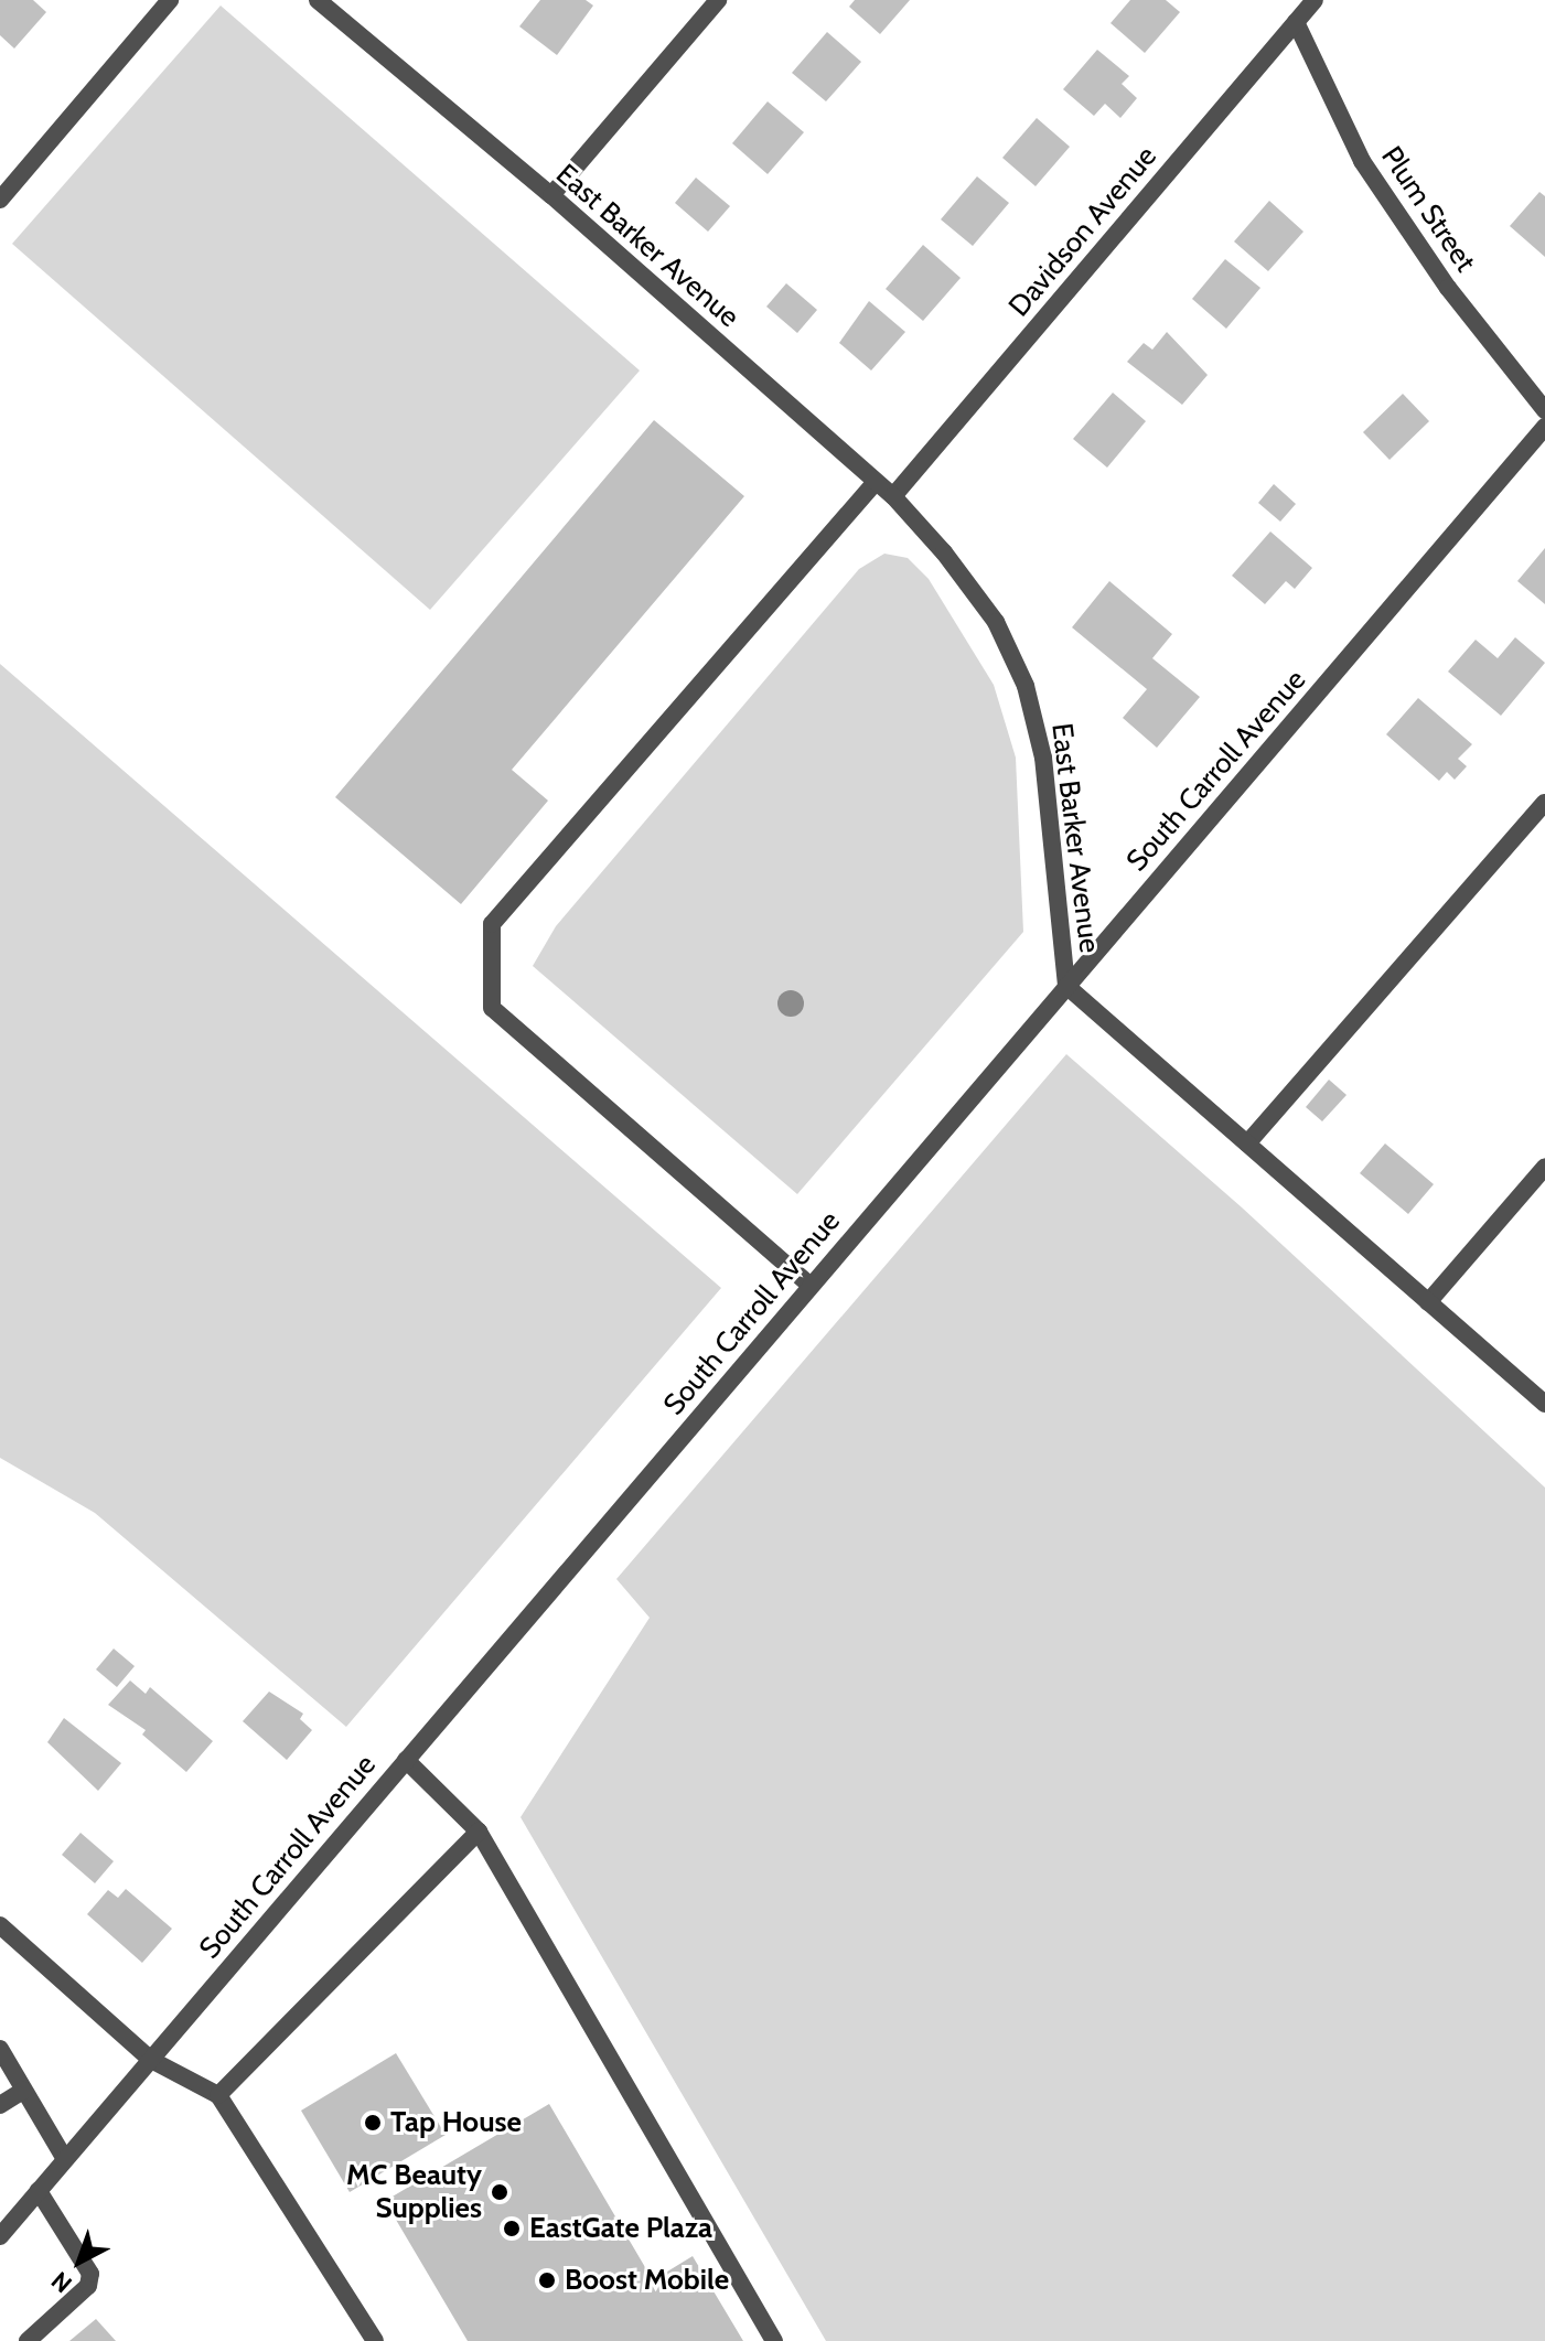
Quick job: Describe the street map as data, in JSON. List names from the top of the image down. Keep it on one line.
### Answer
{"streets":{"street":["Plum Street","Davidson Avenue","East Barker Avenue","South Carroll Avenue"]},"crossings":[["Plum Street","Davidson Avenue"],["Davidson Avenue","East Barker Avenue"],["East Barker Avenue","South Carroll Avenue"]],"places":["Tap House","MC Beauty Supplies","EastGate Plaza","Boost Mobile"],"north":"bottom left"}
